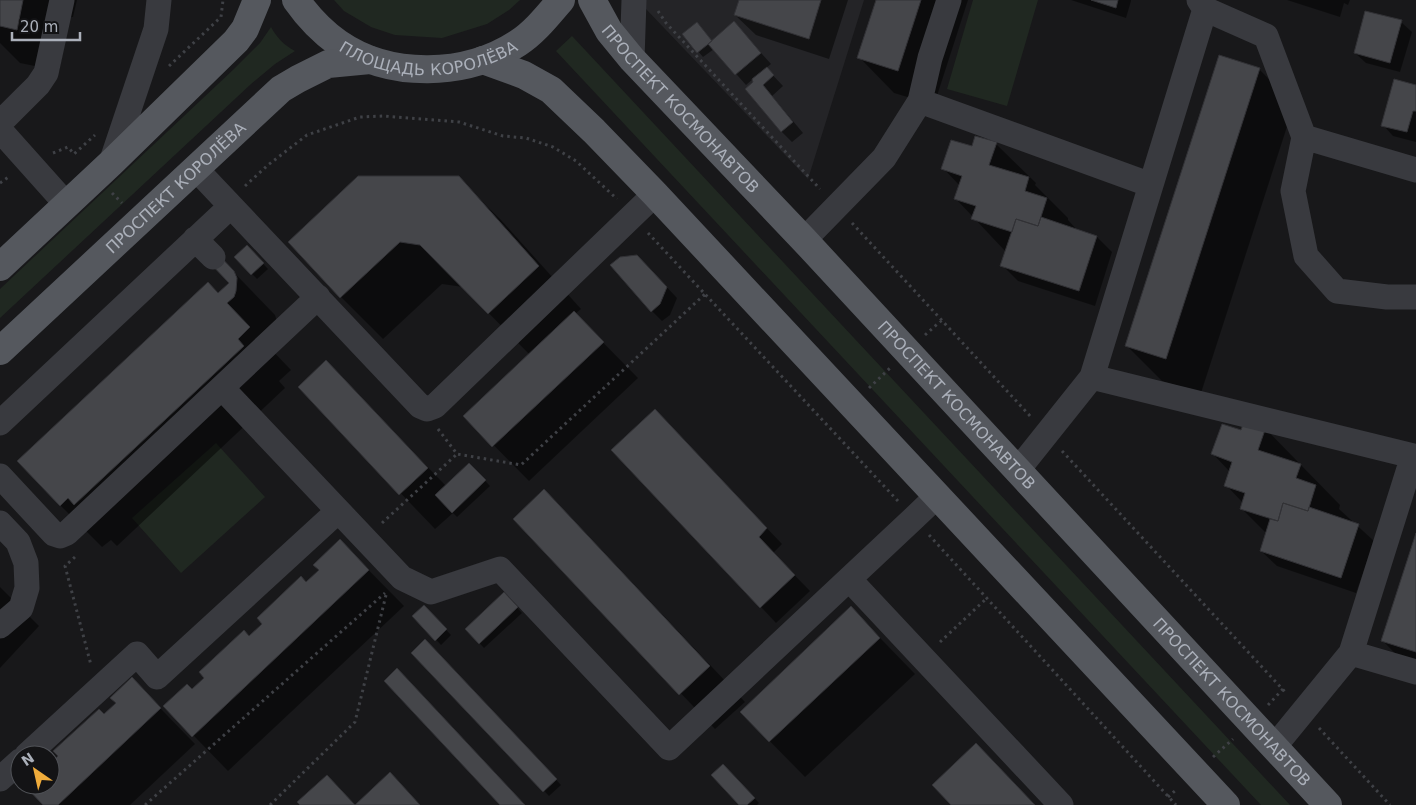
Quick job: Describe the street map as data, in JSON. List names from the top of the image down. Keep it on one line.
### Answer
{"streets":{"main road":["ПЛОЩАДЬ КОРОЛЁВА","ПРОСПЕКТ КОСМОНАВТОВ","ПРОСПЕКТ КОРОЛЁВА"]},"crossings":[["ПЛОЩАДЬ КОРОЛЁВА","ПРОСПЕКТ КОРОЛЁВА"]],"scale_bar":"20 m","north":"top left"}
